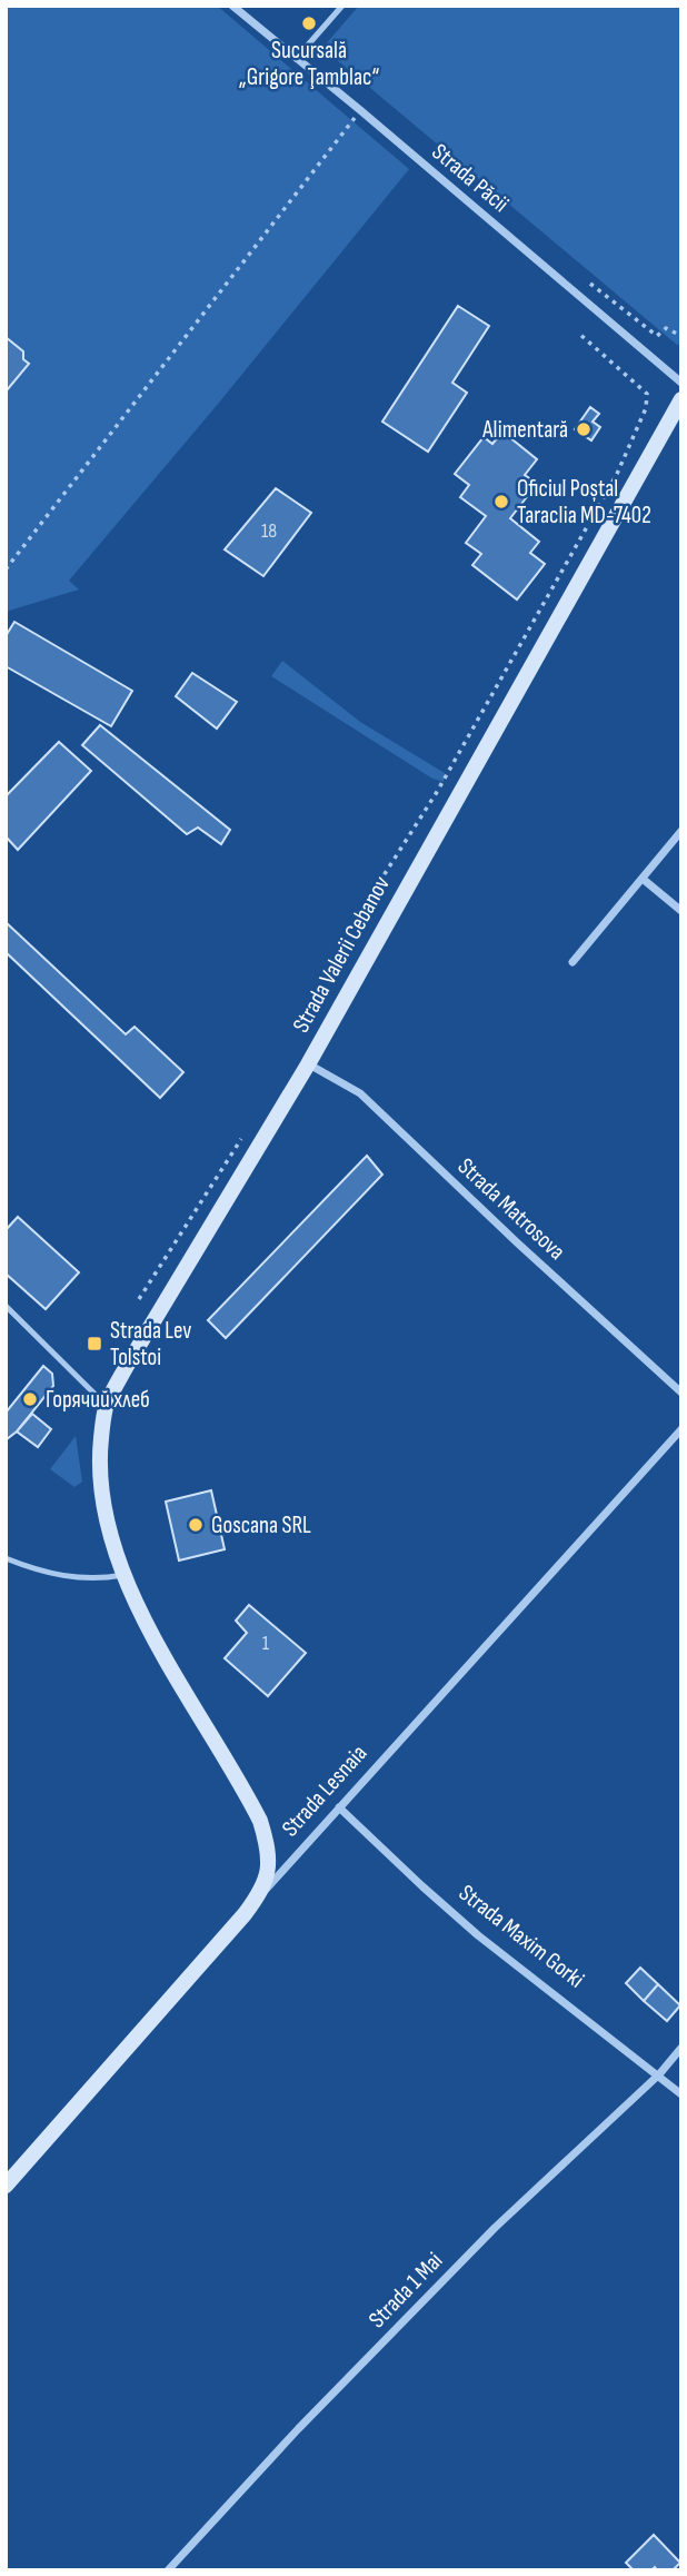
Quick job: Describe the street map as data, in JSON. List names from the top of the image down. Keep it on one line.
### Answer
{"streets":{"street":["Strada Păcii","Strada Valerii Cebanov","Strada Matrosova","Strada Lesnaia","Strada Maxim Gorki","Strada 1 Mai"]},"crossings":[["Strada Valerii Cebanov","Strada Matrosova"],["Strada Lesnaia","Strada Maxim Gorki"],["Strada Maxim Gorki","Strada 1 Mai"]],"places":{"other":["Sucursală „Grigore Ţamblac“","Alimentară","Oficiul Poștal Taraclia MD-7402","Горячий хлеб","Goscana SRL"],"transit":["Strada Lev Tolstoi"]},"house_numbers":["18","1"]}
